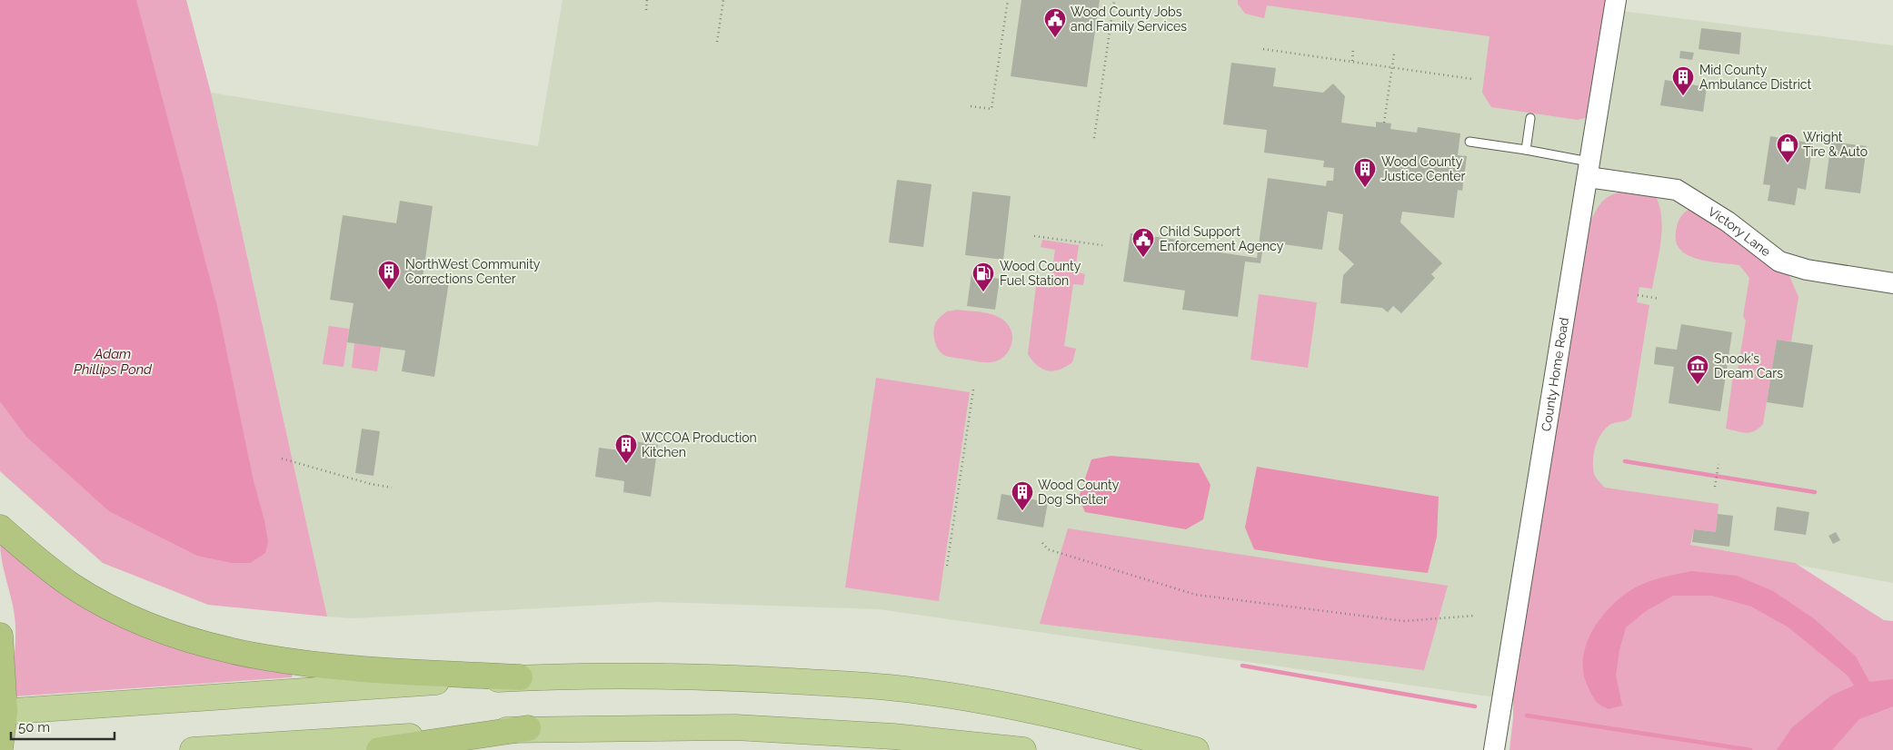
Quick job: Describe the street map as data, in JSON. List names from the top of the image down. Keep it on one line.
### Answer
{"streets":{"street":["Victory Lane","County Home Road"]},"crossings":[["Victory Lane","County Home Road"]],"water":["Adam Phillips Pond"],"places":{"public building":["Wood County Jobs and Family Services","Child Support Enforcement Agency"],"building":["Mid County Ambulance District","Wood County Justice Center","NorthWest Community Corrections Center","WCCOA Production Kitchen","Wood County Dog Shelter"],"shop":["Wright Tire & Auto"],"fuel station":["Wood County Fuel Station"],"museum":["Snook's Dream Cars"]},"scale_bar":"50 m"}
